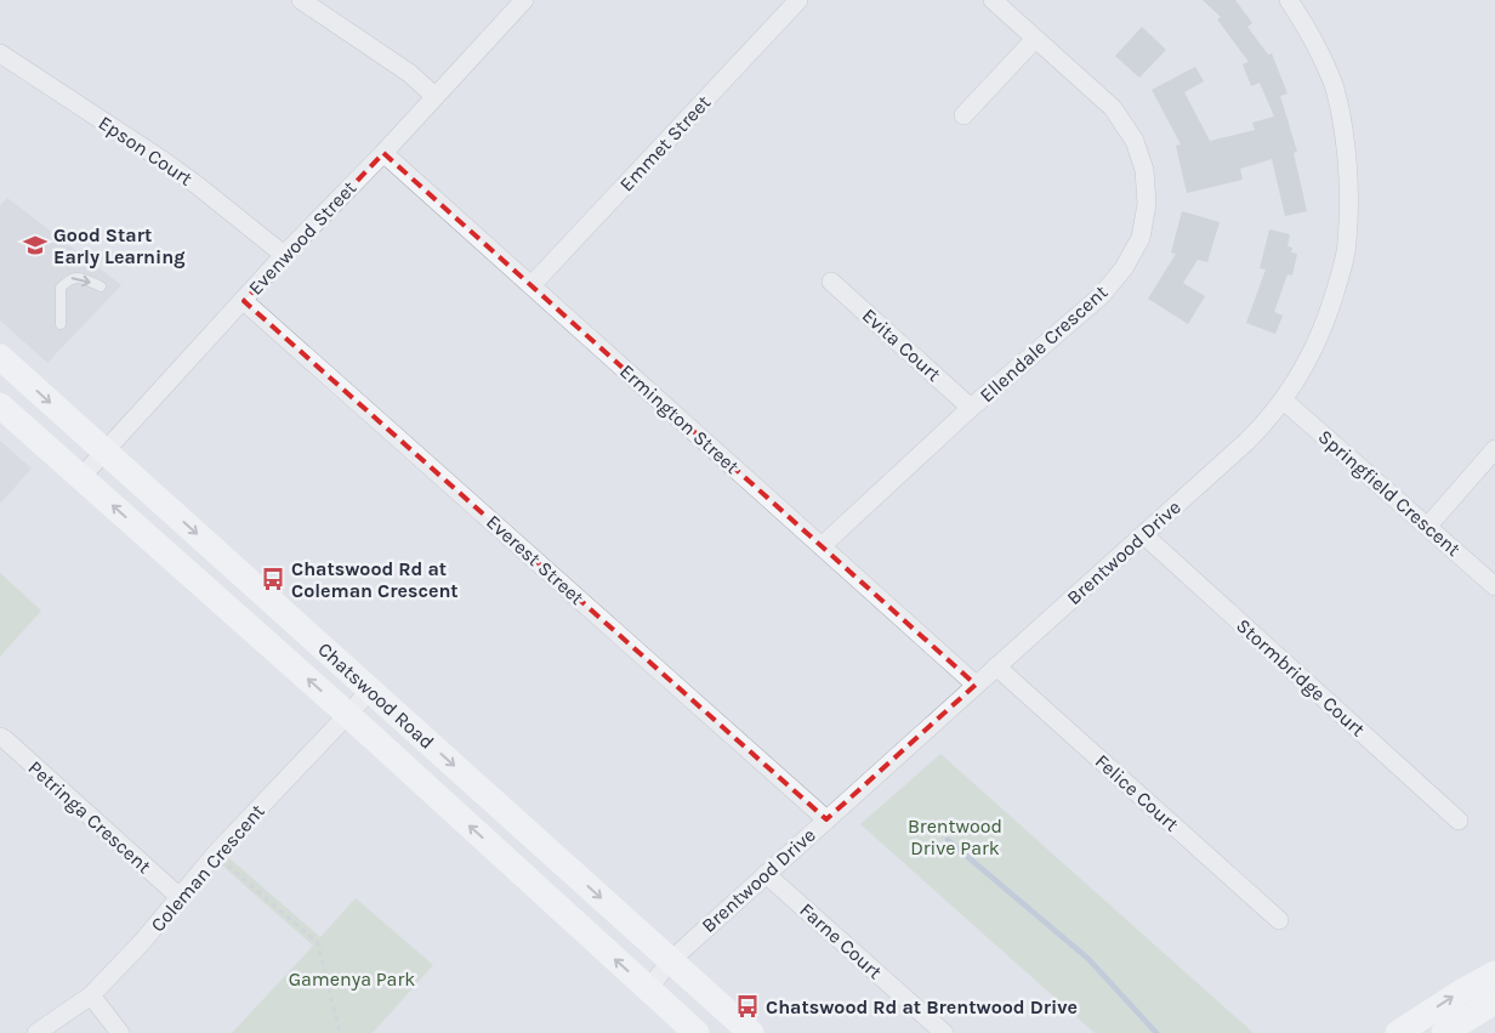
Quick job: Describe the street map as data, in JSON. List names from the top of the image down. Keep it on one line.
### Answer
{"streets":{"main road":["Chatswood Road"],"street":["Emmet Street","Epson Court","Evenwood Street","Ellendale Crescent","Evita Court","Ermington Street","Springfield Crescent","Brentwood Drive","Everest Street","Stormbridge Court","Felice Court","Petringa Crescent","Coleman Crescent","Farne Court"]},"crossings":[["Emmet Street","Ermington Street"],["Epson Court","Evenwood Street"],["Evenwood Street","Ermington Street"],["Evenwood Street","Everest Street"],["Evenwood Street","Chatswood Road"],["Ellendale Crescent","Evita Court"],["Ellendale Crescent","Ermington Street"],["Ermington Street","Brentwood Drive"],["Springfield Crescent","Brentwood Drive"],["Brentwood Drive","Everest Street"],["Brentwood Drive","Stormbridge Court"],["Brentwood Drive","Chatswood Road"],["Brentwood Drive","Felice Court"],["Brentwood Drive","Farne Court"],["Chatswood Road","Coleman Crescent"],["Petringa Crescent","Coleman Crescent"]],"parks":["Brentwood Drive Park","Gamenya Park"],"places":{"school or university":["Good Start Early Learning"],"bus stop":["Chatswood Rd at Coleman Crescent","Chatswood Rd at Brentwood Drive"]}}
